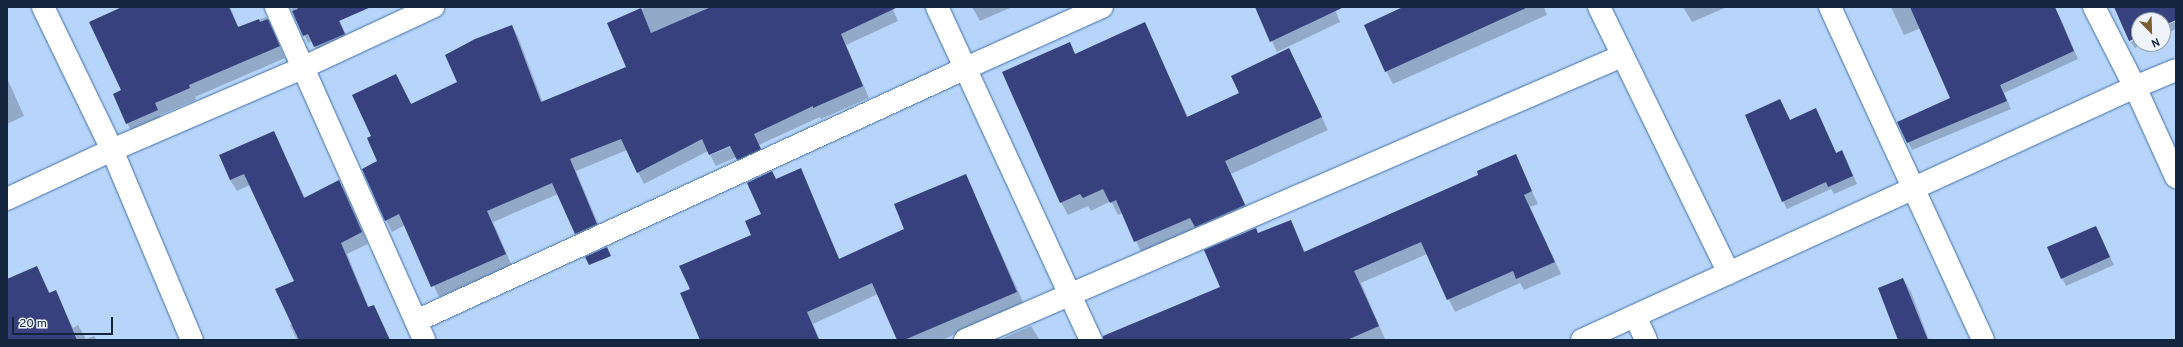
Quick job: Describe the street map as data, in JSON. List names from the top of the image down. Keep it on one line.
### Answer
{"scale_bar":"20 m","north":"bottom right"}
